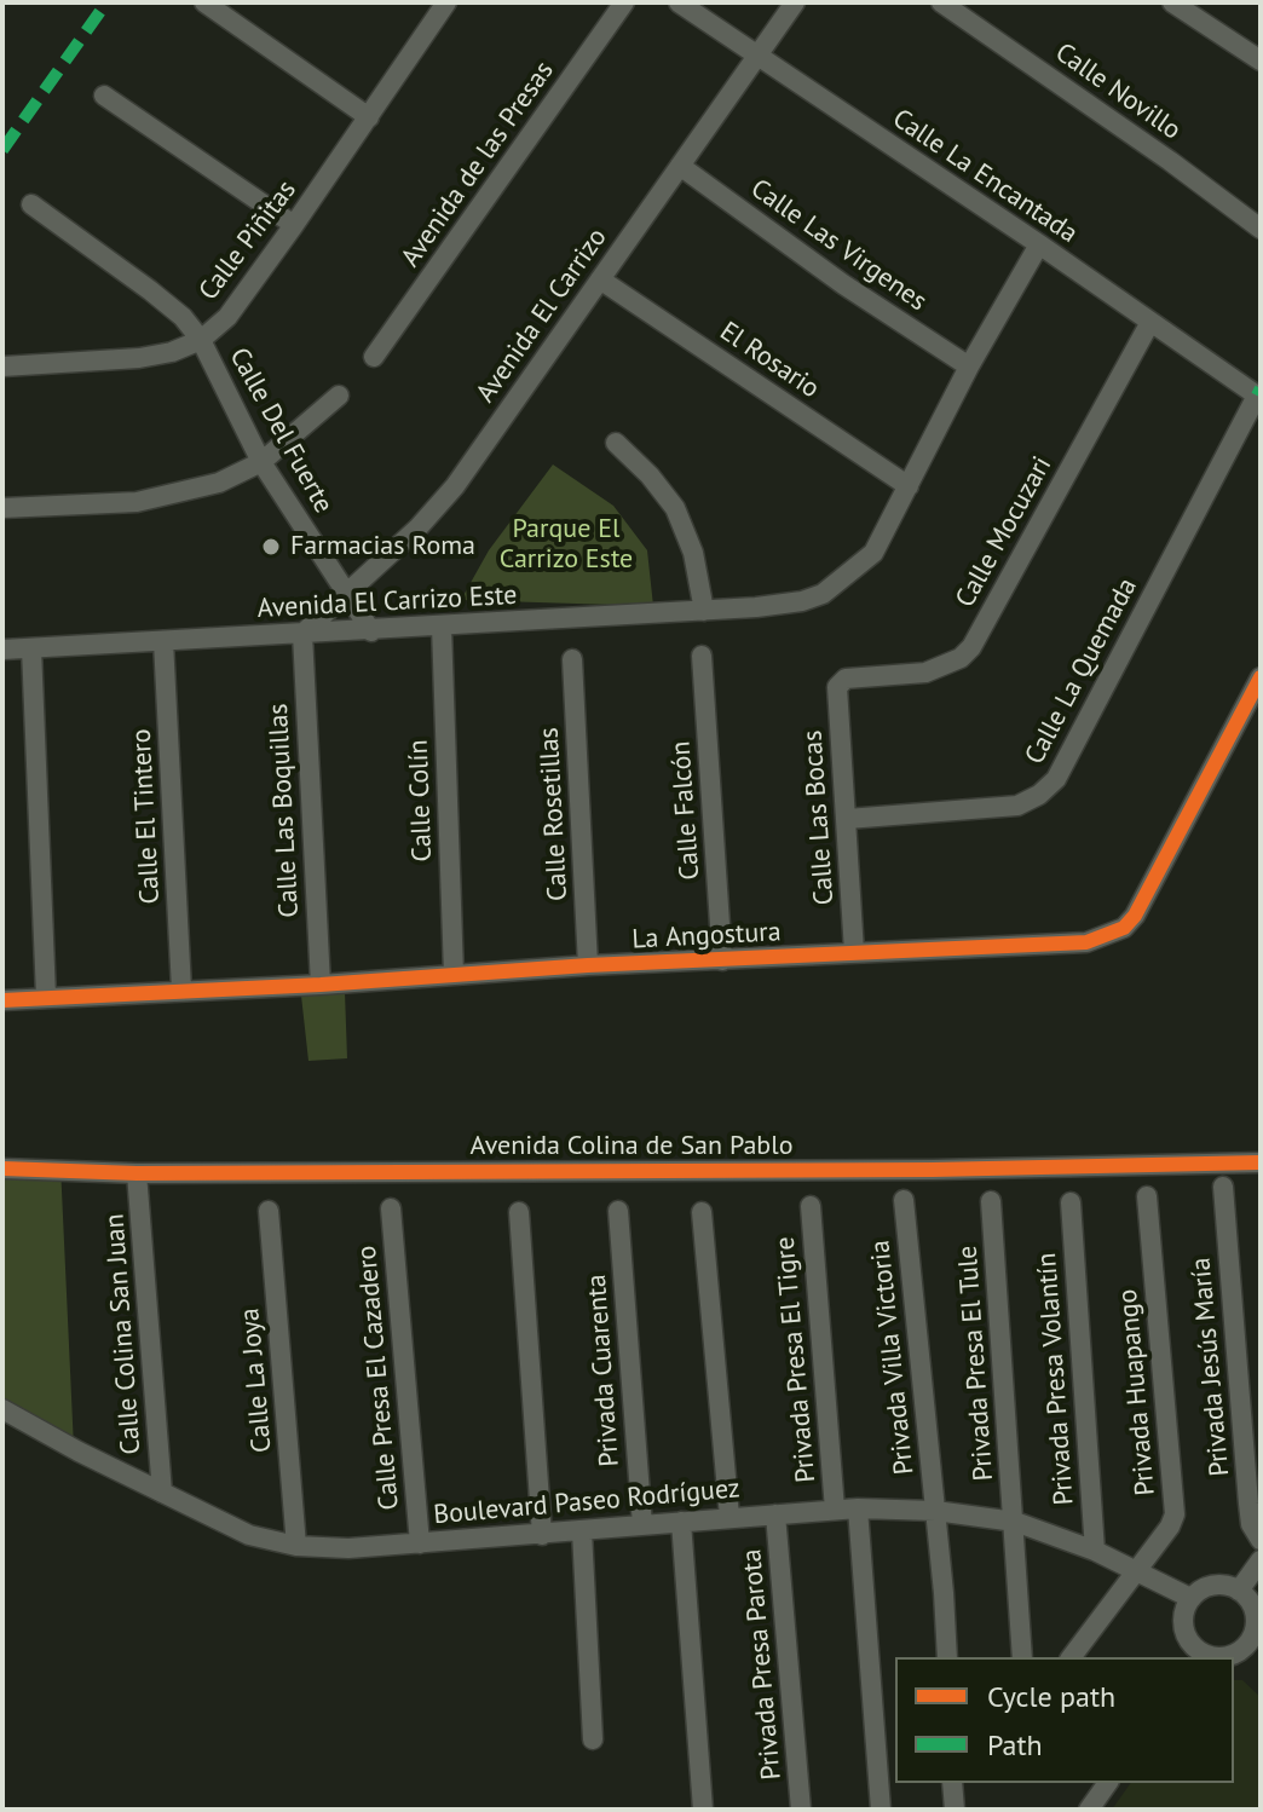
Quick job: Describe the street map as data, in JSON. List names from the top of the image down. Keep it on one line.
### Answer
{"streets":{"street":["Calle Novillo","Avenida de las Presas","Calle La Encantada","Calle Piñitas","Calle Las Virgenes","Avenida El Carrizo","El Rosario","Calle Del Fuerte","Calle Mocuzari","Avenida El Carrizo Este","Calle La Quemada","Calle Colín","Calle Las Boquillas","Calle Falcón","Calle Rosetillas","Calle El Tintero","Calle Las Bocas","La Angostura","Avenida Colina de San Pablo","Calle Colina San Juan","Privada Villa Victoria","Privada Presa El Tigre","Privada Presa El Tule","Privada Jesús María","Privada Cuarenta","Calle Presa El Cazadero","Privada Presa Volantín","Calle La Joya","Privada Huapango","Boulevard Paseo Rodríguez","Privada Presa Parota"]},"crossings":[["Calle La Encantada","Avenida El Carrizo"],["Calle La Encantada","Calle Mocuzari"],["Calle La Encantada","Avenida El Carrizo Este"],["Calle La Encantada","Calle La Quemada"],["Calle Piñitas","Calle Del Fuerte"],["Calle Las Virgenes","Avenida El Carrizo"],["Calle Las Virgenes","Avenida El Carrizo Este"],["Avenida El Carrizo","El Rosario"],["Avenida El Carrizo","Calle Del Fuerte"],["Avenida El Carrizo","Avenida El Carrizo Este"],["Avenida El Carrizo","Calle Las Boquillas"],["El Rosario","Avenida El Carrizo Este"],["Calle Del Fuerte","Avenida El Carrizo Este"],["Calle Mocuzari","Calle Las Bocas"],["Avenida El Carrizo Este","Calle Colín"],["Avenida El Carrizo Este","Calle Las Boquillas"],["Avenida El Carrizo Este","Calle El Tintero"],["Calle La Quemada","Calle Las Bocas"],["Calle Colín","La Angostura"],["Calle Las Boquillas","La Angostura"],["Calle Falcón","La Angostura"],["Calle Rosetillas","La Angostura"],["Calle El Tintero","La Angostura"],["Calle Las Bocas","La Angostura"],["Avenida Colina de San Pablo","Calle Colina San Juan"],["Calle Colina San Juan","Boulevard Paseo Rodríguez"],["Privada Villa Victoria","Boulevard Paseo Rodríguez"],["Privada Presa El Tigre","Boulevard Paseo Rodríguez"],["Privada Presa El Tule","Boulevard Paseo Rodríguez"],["Privada Cuarenta","Boulevard Paseo Rodríguez"],["Calle Presa El Cazadero","Boulevard Paseo Rodríguez"],["Privada Presa Volantín","Boulevard Paseo Rodríguez"],["Calle La Joya","Boulevard Paseo Rodríguez"],["Privada Huapango","Boulevard Paseo Rodríguez"],["Boulevard Paseo Rodríguez","Privada Presa Parota"]],"parks":["Parque El Carrizo Este"],"places":["Farmacias Roma"],"legend":["Cycle path","Path"]}
